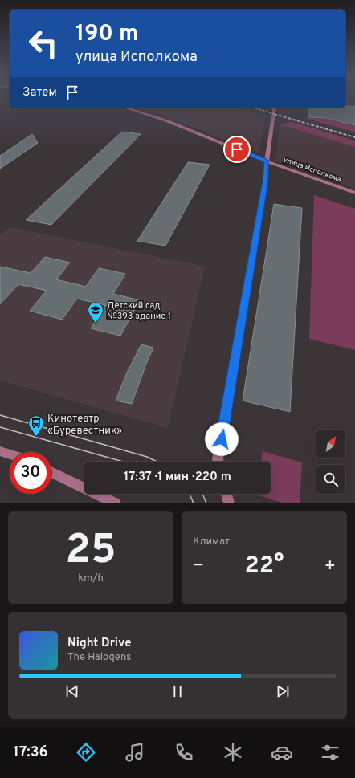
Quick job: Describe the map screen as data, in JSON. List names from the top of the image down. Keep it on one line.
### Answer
{"streets":{"street":["улица Исполкома"]},"places":{"school or university":["Детский сад №393 здание 1"],"bus stop":["Кинотеатр «Буревестник»"]},"north":"top right","page":{"turn":["190 m","улица Исполкома"],"then":"Затем","limit":"30","trip":"17:37 · 1 мин · 220 m","tile":[["25","km/h"],"Климат"],"heat":["−","22°","+"],"song":["Night Drive","The Halogens"],"tabs":"17:36"}}
